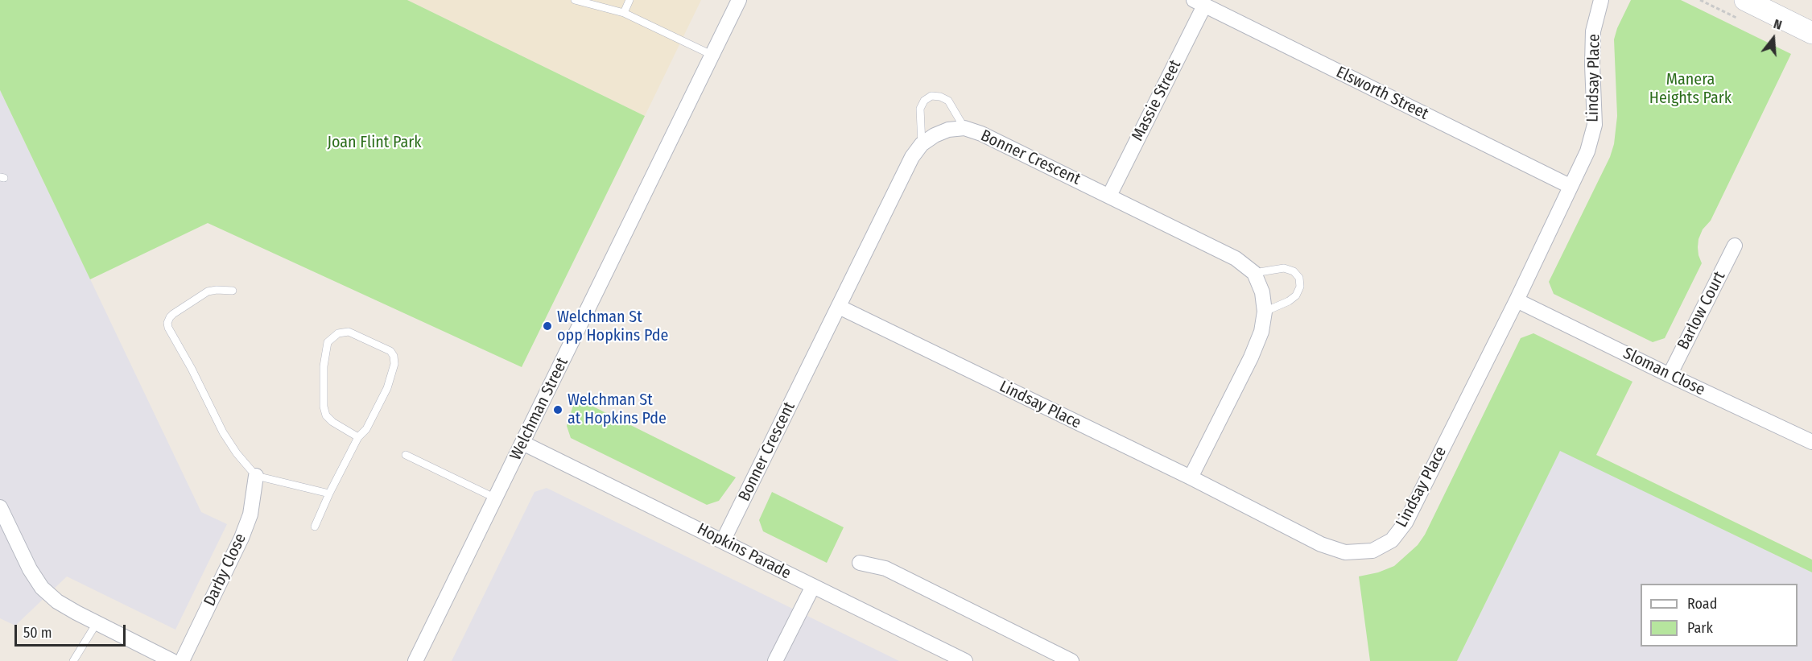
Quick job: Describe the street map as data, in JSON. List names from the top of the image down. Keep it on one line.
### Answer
{"streets":{"street":["Lindsay Place","Elsworth Street","Massie Street","Bonner Crescent","Barlow Court","Sloman Close","Welchman Street","Hopkins Parade","Darby Close"]},"crossings":[["Lindsay Place","Elsworth Street"],["Lindsay Place","Bonner Crescent"],["Lindsay Place","Sloman Close"],["Elsworth Street","Massie Street"],["Massie Street","Bonner Crescent"],["Bonner Crescent","Hopkins Parade"],["Barlow Court","Sloman Close"],["Welchman Street","Hopkins Parade"]],"parks":["Manera Heights Park","Joan Flint Park"],"places":["Welchman St opp Hopkins Pde","Welchman St at Hopkins Pde"],"legend":["Road","Park"],"scale_bar":"50 m","north":"top"}
